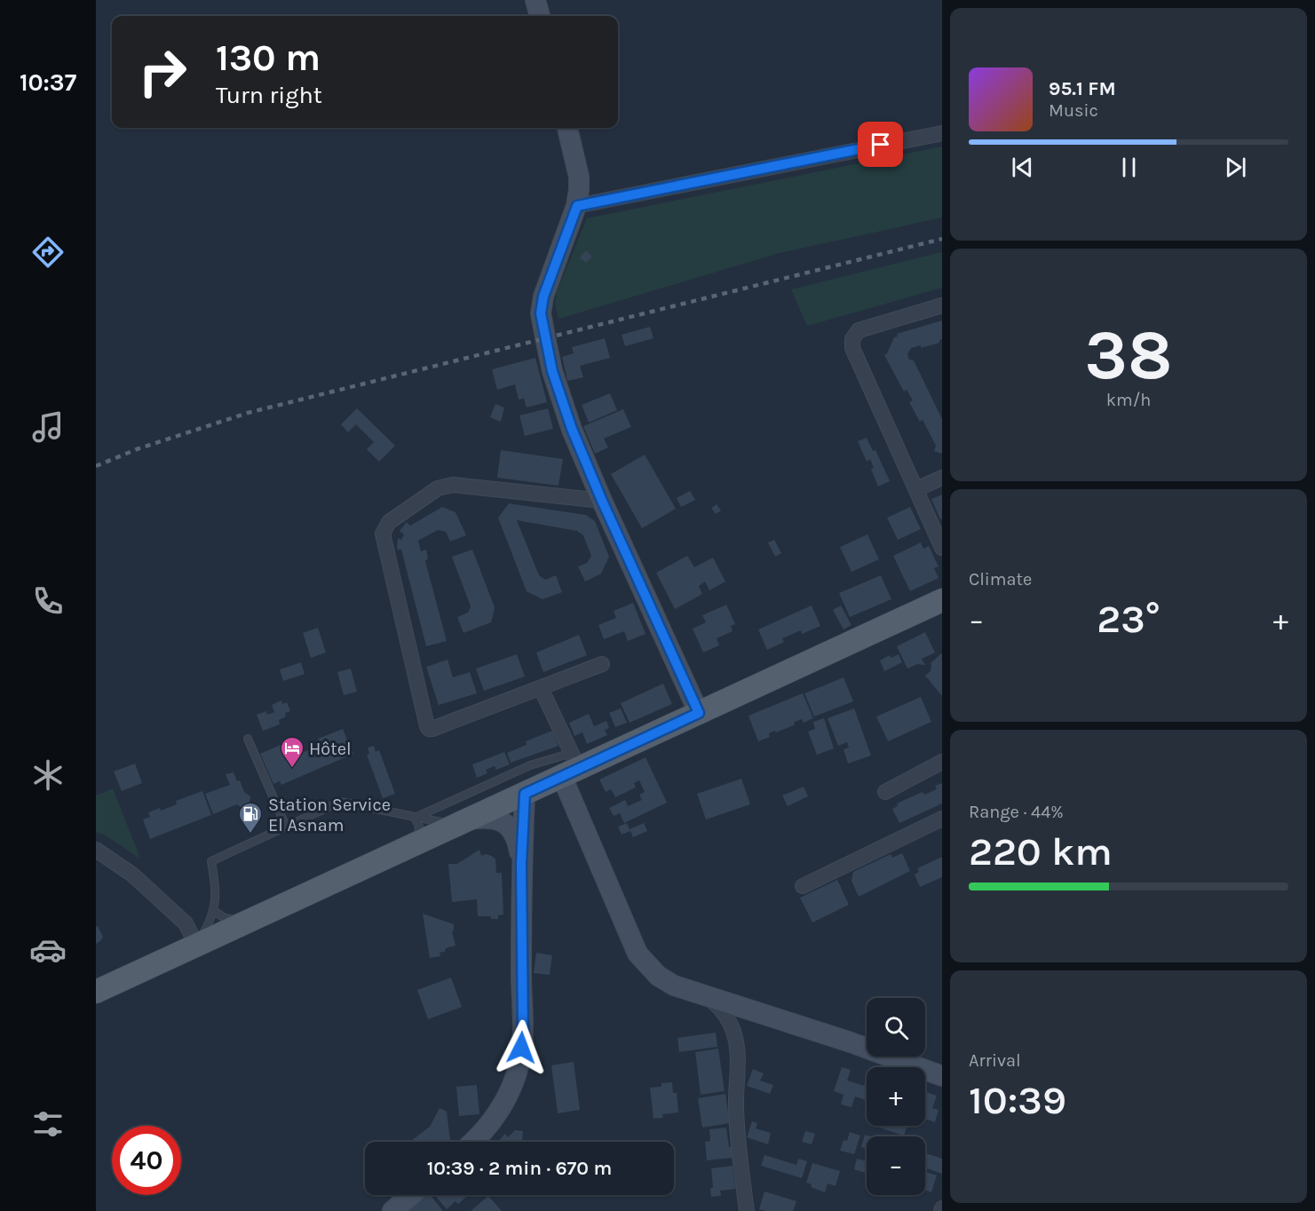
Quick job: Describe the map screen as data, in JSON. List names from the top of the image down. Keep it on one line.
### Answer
{"places":{"hotel":["Hôtel"],"fuel station":["Station Service El Asnam"]},"page":{"tabs":"10:37","turn":["130 m","Turn right"],"song":["95.1 FM","Music"],"tile":[["38","km/h"],"Climate",["Range · 44%","220 km"],["Arrival","10:39"]],"heat":["−","23°","+"],"map_buttons":["+","−"],"limit":"40","trip":"10:39 · 2 min · 670 m"}}
